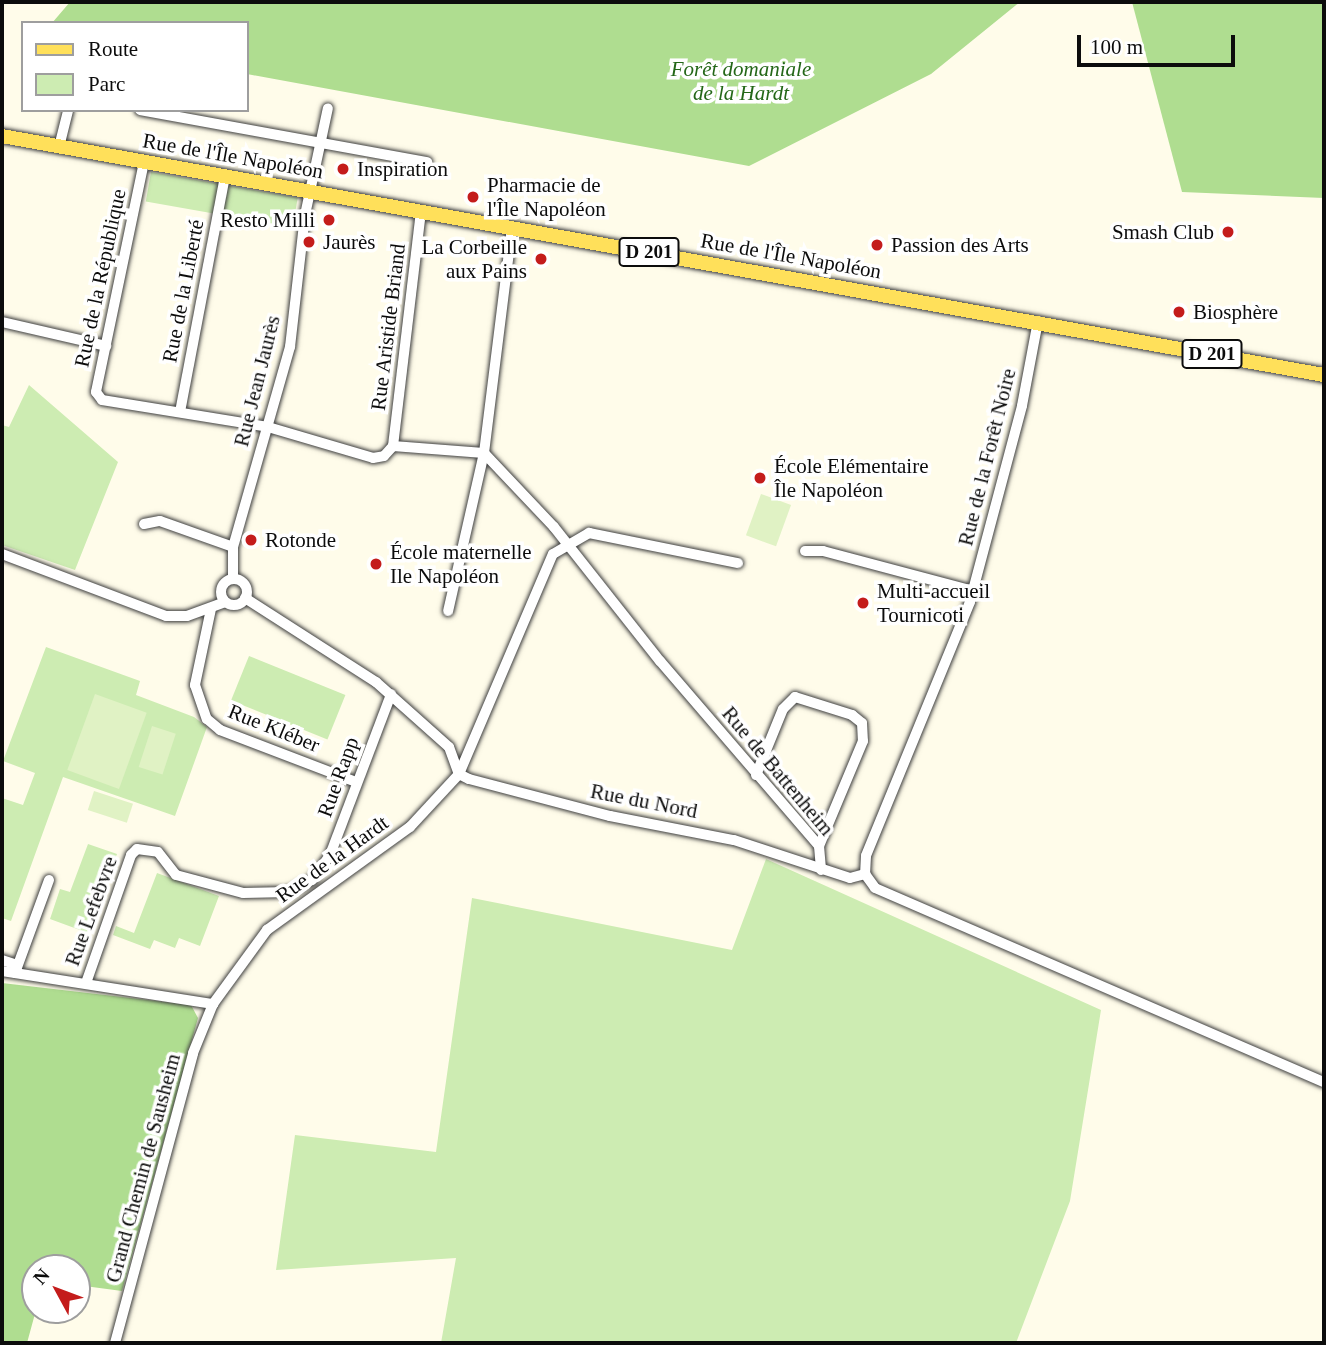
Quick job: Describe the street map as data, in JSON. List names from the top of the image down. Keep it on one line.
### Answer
{"streets":{"main road":["Rue de l'Île Napoléon","D 201"],"street":["Rue de la République","Rue de la Liberté","Rue Aristide Briand","Rue Jean Jaurès","Rue de la Forêt Noire","Rue Kléber","Rue de Battenheim","Rue Rapp","Rue du Nord","Rue de la Hardt","Rue Lefebvre","Grand Chemin de Sausheim"]},"crossings":[["Rue de l'Île Napoléon","Rue de la République"],["Rue de l'Île Napoléon","Rue de la Liberté"],["Rue de l'Île Napoléon","Rue Aristide Briand"],["Rue de l'Île Napoléon","Rue Jean Jaurès"],["Rue de l'Île Napoléon","Rue de la Forêt Noire"],["Rue de la République","Rue de la Liberté"],["Rue de la Forêt Noire","Rue de Battenheim"],["Rue Kléber","Rue Rapp"],["Rue de Battenheim","Rue du Nord"],["Rue de Battenheim","Rue de la Hardt"],["Rue Rapp","Rue Lefebvre"],["Rue du Nord","Rue de la Hardt"],["Rue de la Hardt","Grand Chemin de Sausheim"]],"parks":["Forêt domaniale de la Hardt"],"places":["Inspiration","Pharmacie de l'Île Napoléon","Resto Milli","Smash Club","Jaurès","Passion des Arts","La Corbeille aux Pains","Biosphère","École Elémentaire Île Napoléon","Rotonde","École maternelle Ile Napoléon","Multi-accueil Tournicoti"],"legend":["Route","Parc"],"scale_bar":"100 m","north":"top left"}
